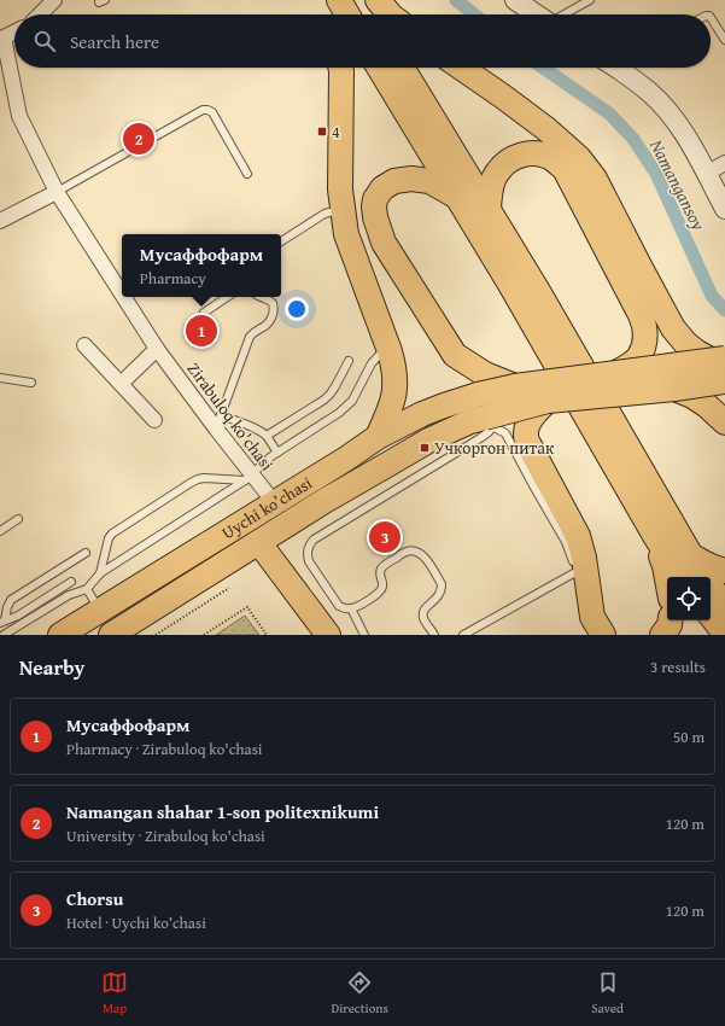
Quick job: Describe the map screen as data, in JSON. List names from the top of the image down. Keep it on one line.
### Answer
{"streets":{"main road":["Uychi ko’chasi"],"street":["Zirabuloq ko'chasi"]},"crossings":[["Zirabuloq ko'chasi","Uychi ko’chasi"]],"water":["Namangansoy"],"places":{"transit":["4","Учкоргон питак"]},"page":{"search":"Search here","pins":["2","1","3"],"popup":["Мусаффофарм","Pharmacy"],"heading":["Nearby","3 results"],"list":[{"mark":"1","name":"Мусаффофарм","note":"Pharmacy · Zirabuloq ko'chasi","value":"50 m"},{"mark":"2","name":"Namangan shahar 1-son politexnikumi","note":"University · Zirabuloq ko'chasi","value":"120 m"},{"mark":"3","name":"Chorsu","note":"Hotel · Uychi ko’chasi","value":"120 m"}],"nav":["Map","Directions","Saved"]}}
